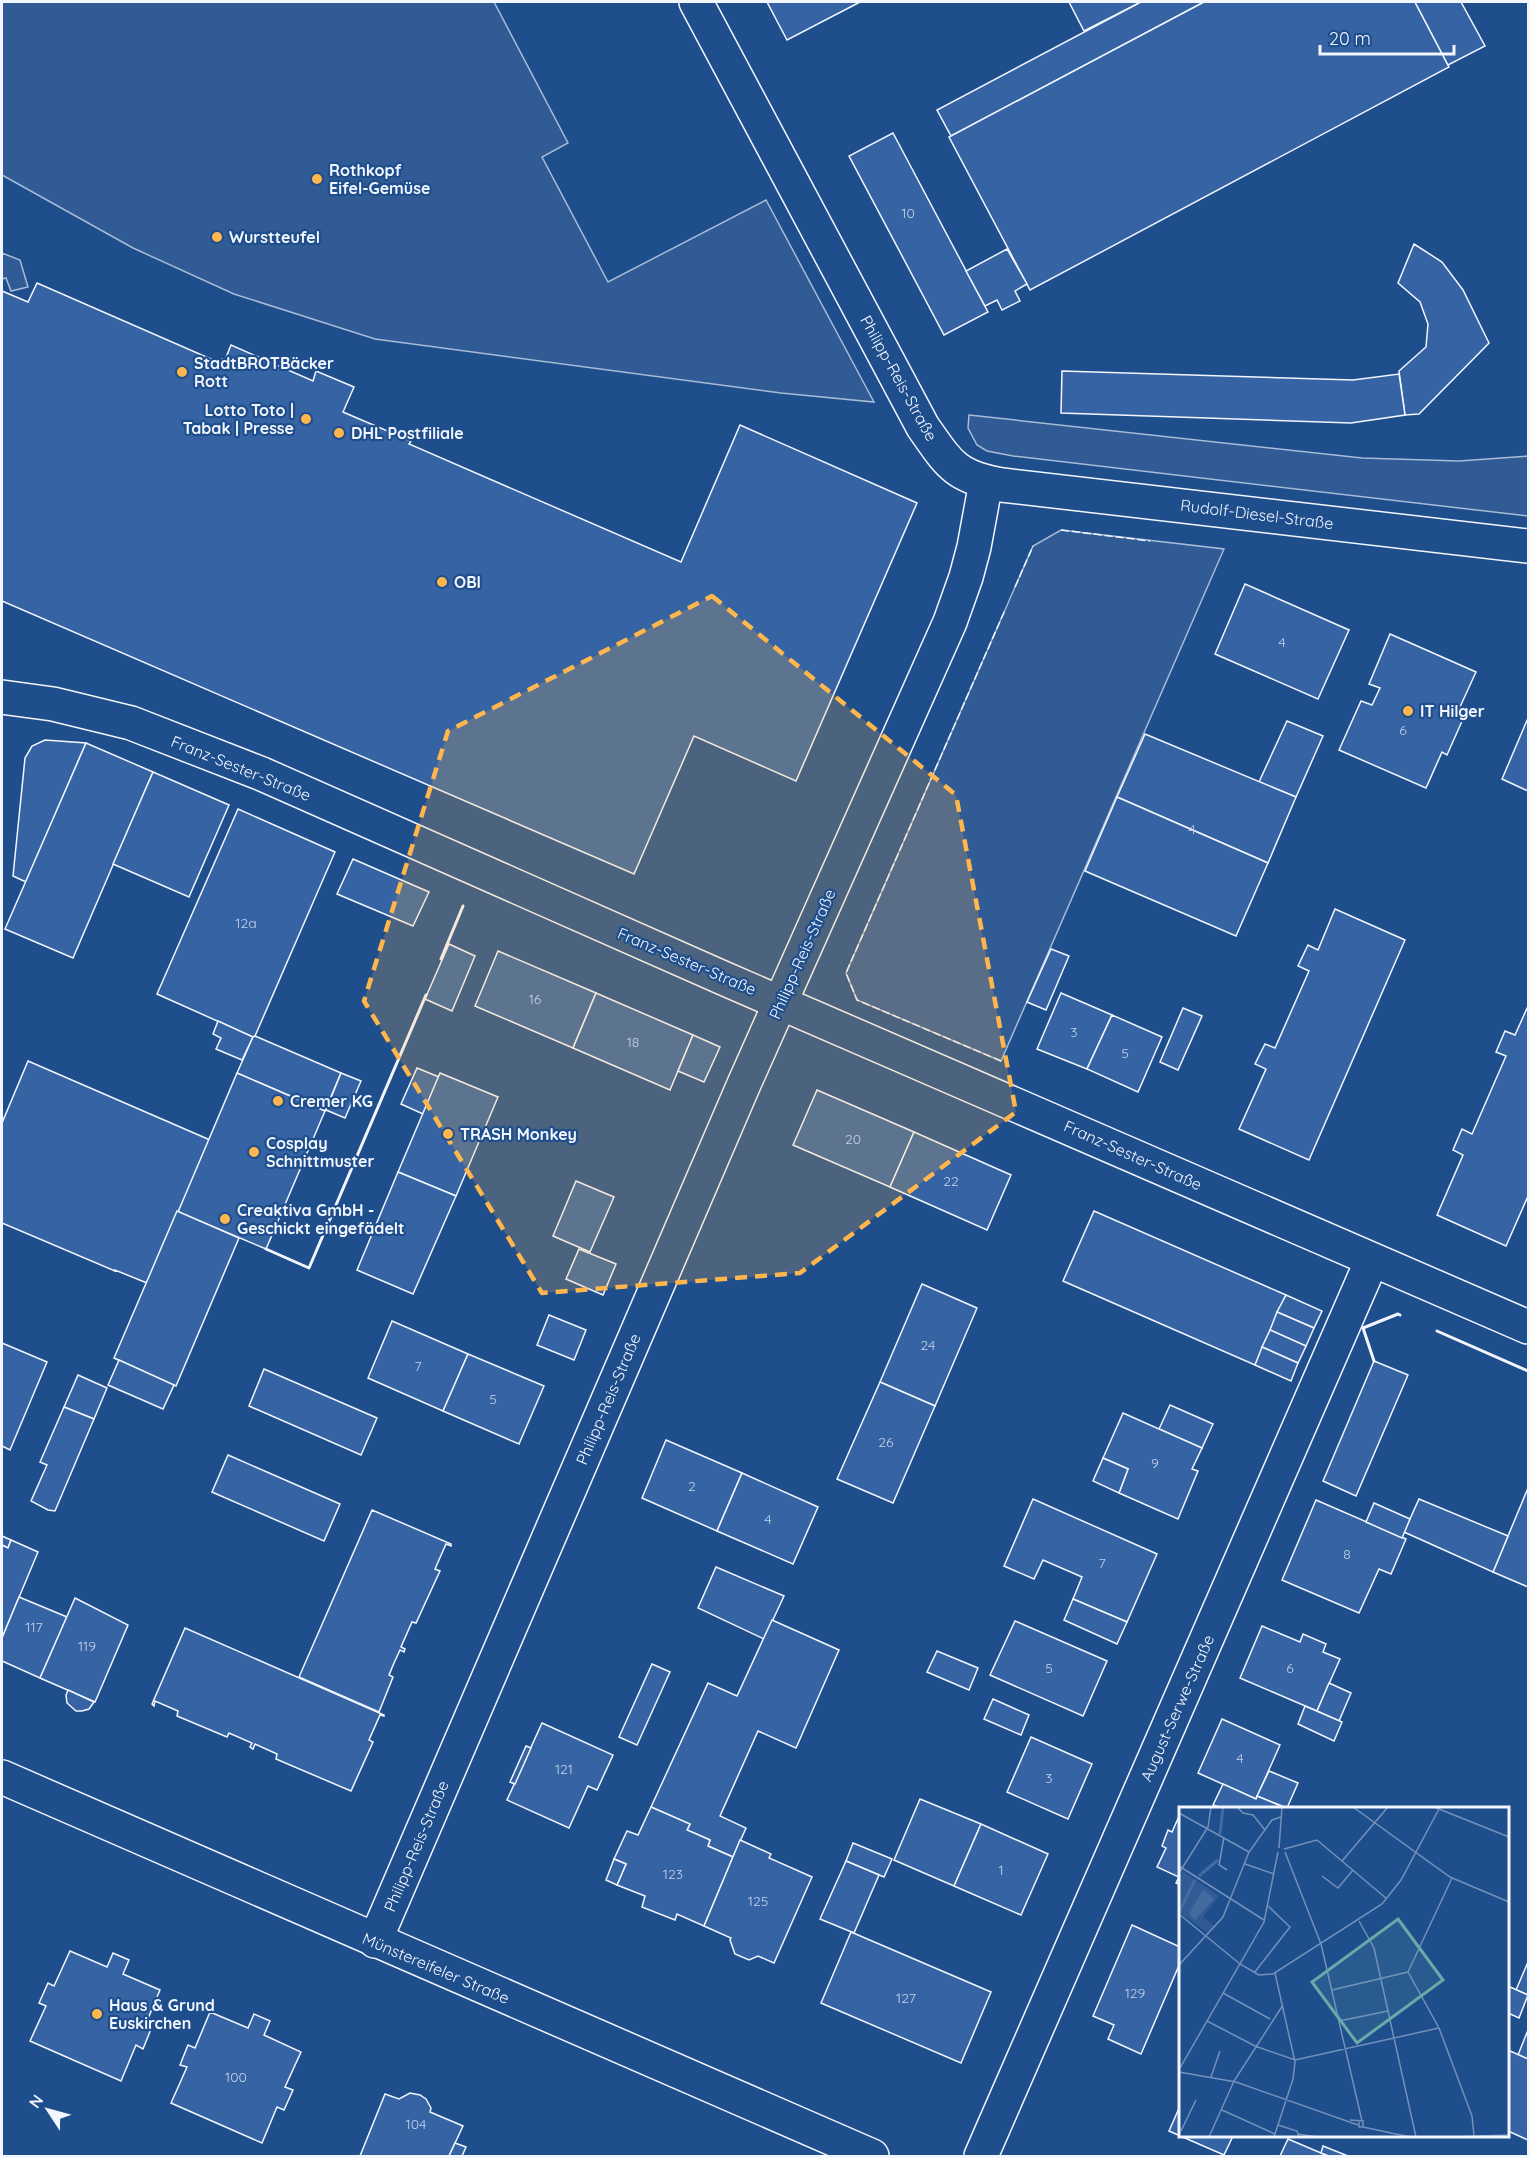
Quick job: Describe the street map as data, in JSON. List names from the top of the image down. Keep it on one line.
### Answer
{"streets":{"street":["Philipp-Reis-Straße","Rudolf-Diesel-Straße","Franz-Sester-Straße","August-Serwe-Straße","Münstereifeler Straße"]},"crossings":[["Philipp-Reis-Straße","Rudolf-Diesel-Straße"],["Philipp-Reis-Straße","Franz-Sester-Straße"],["Philipp-Reis-Straße","Münstereifeler Straße"],["Franz-Sester-Straße","August-Serwe-Straße"]],"places":["Rothkopf Eifel-Gemüse","Wurstteufel","StadtBROTBäcker Rott","Lotto Toto | Tabak | Presse","DHL Postfiliale","OBI","IT Hilger","Cremer KG","TRASH Monkey","Cosplay Schnittmuster","Creaktiva GmbH - Geschickt eingefädelt","Haus & Grund Euskirchen"],"house_numbers":["10","4","6","4","12a","16","3","18","5","20","22","24","7","5","26","9","2","4","8","7","117","119","5","6","4","121","3","1","123","125","129","127","100","104"],"scale_bar":"20 m","north":"top left"}
